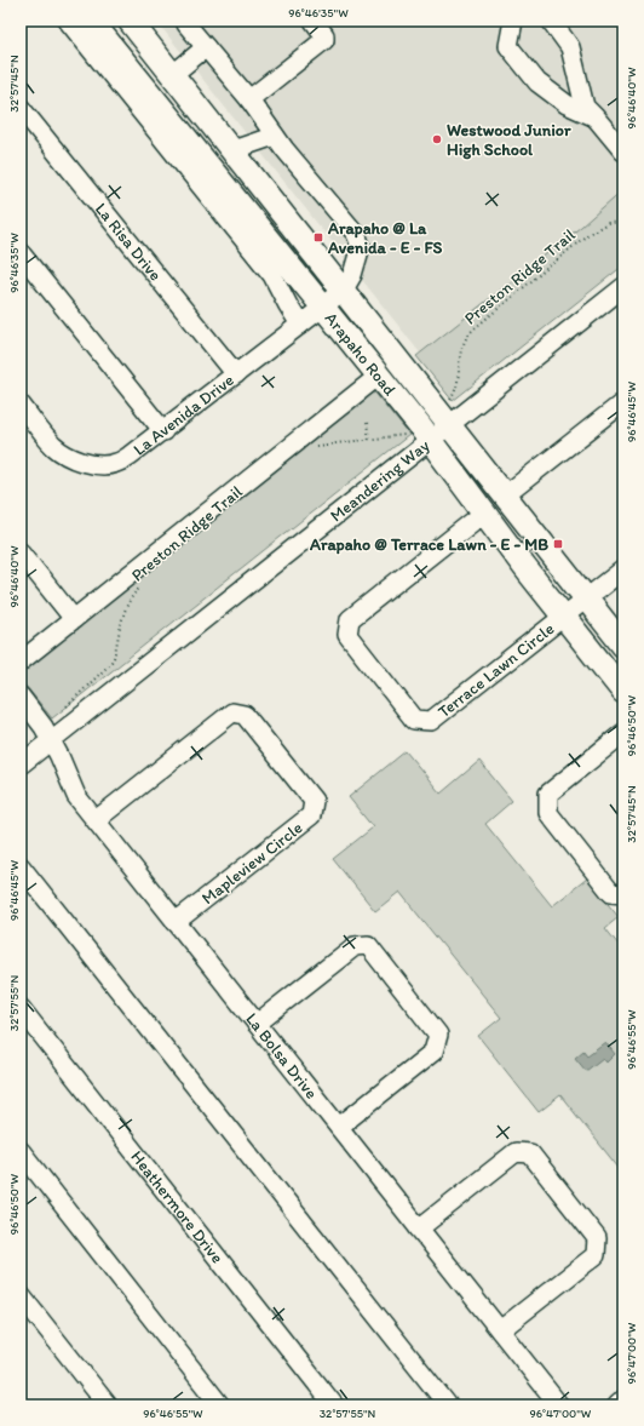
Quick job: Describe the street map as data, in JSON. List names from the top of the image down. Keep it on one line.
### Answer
{"streets":{"main road":["Arapaho Road"],"street":["La Risa Drive","La Avenida Drive","Meandering Way","Terrace Lawn Circle","Mapleview Circle","La Bolsa Drive","Heathermore Drive"],"path":["Preston Ridge Trail"]},"crossings":[["La Risa Drive","La Avenida Drive"],["Arapaho Road","La Avenida Drive"],["Arapaho Road","Meandering Way"],["Arapaho Road","Terrace Lawn Circle"],["Meandering Way","La Bolsa Drive"],["Mapleview Circle","La Bolsa Drive"]],"places":{"other":["Westwood Junior High School"],"transit":["Arapaho @ La Avenida - E - FS","Arapaho @ Terrace Lawn - E - MB"]},"coordinates":["96°46'35\"W","32°57'45\"N","96°46'40\"W","96°46'45\"W","96°46'50\"W","32°57'55\"N","96°46'55\"W","96°47'00\"W"]}
